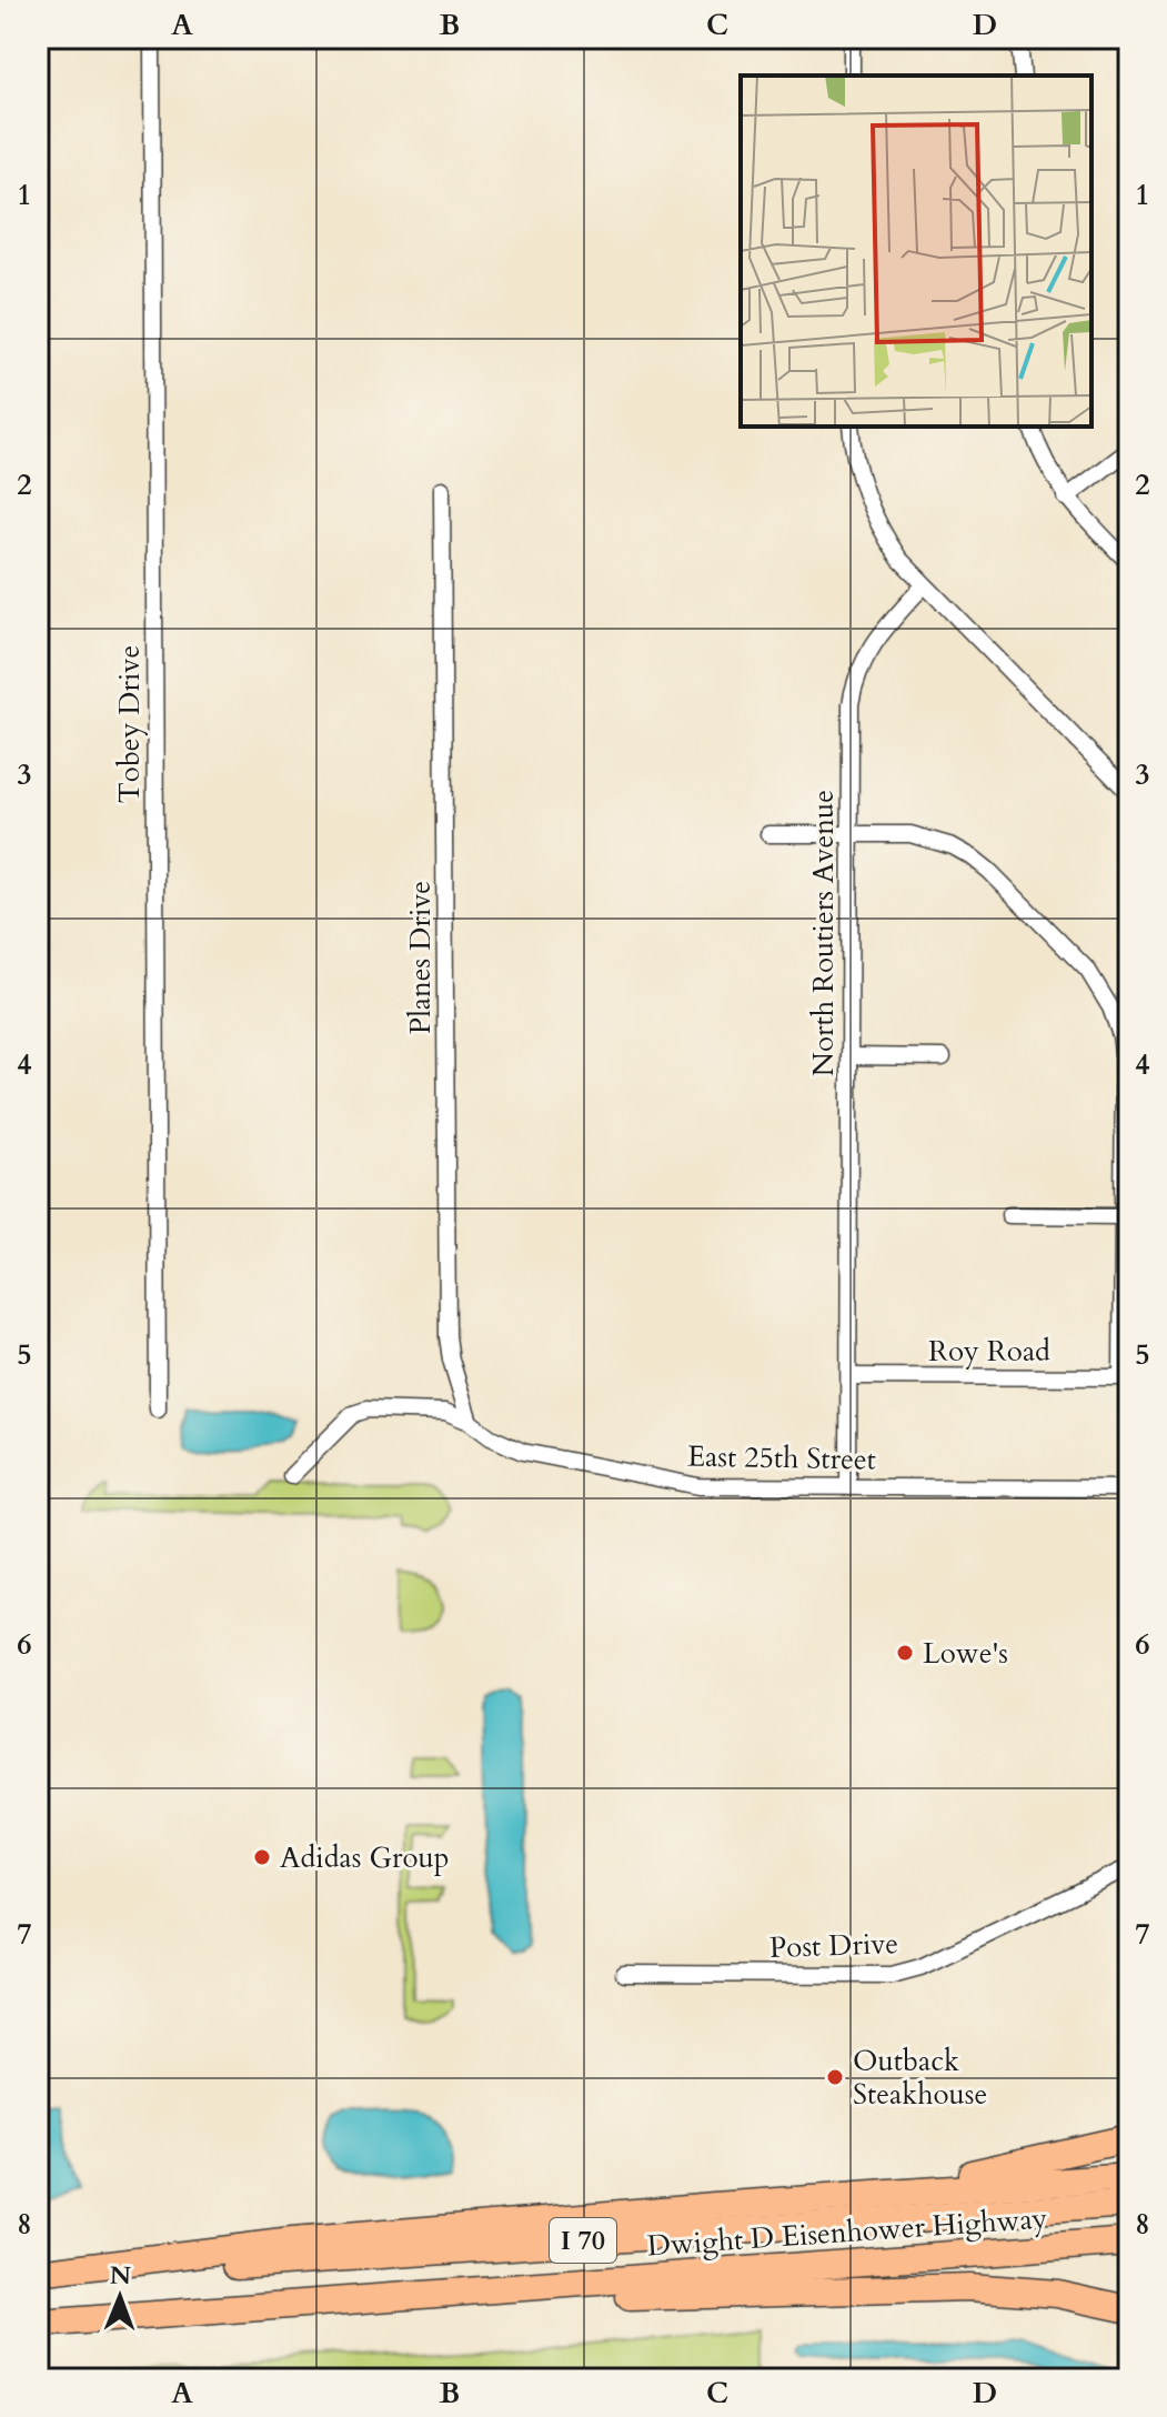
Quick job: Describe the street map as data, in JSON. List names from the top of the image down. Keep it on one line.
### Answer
{"streets":{"highway":["Dwight D Eisenhower Highway","I 70"],"street":["Tobey Drive","North Routiers Avenue","Planes Drive","Roy Road","East 25th Street","Post Drive"]},"crossings":[["North Routiers Avenue","Roy Road"],["North Routiers Avenue","East 25th Street"],["Planes Drive","East 25th Street"]],"places":["Lowe's","Adidas Group","Outback Steakhouse"],"north":"top","grid":{"columns":["A","B","C","D"],"rows":["1","2","3","4","5","6","7","8"]}}
